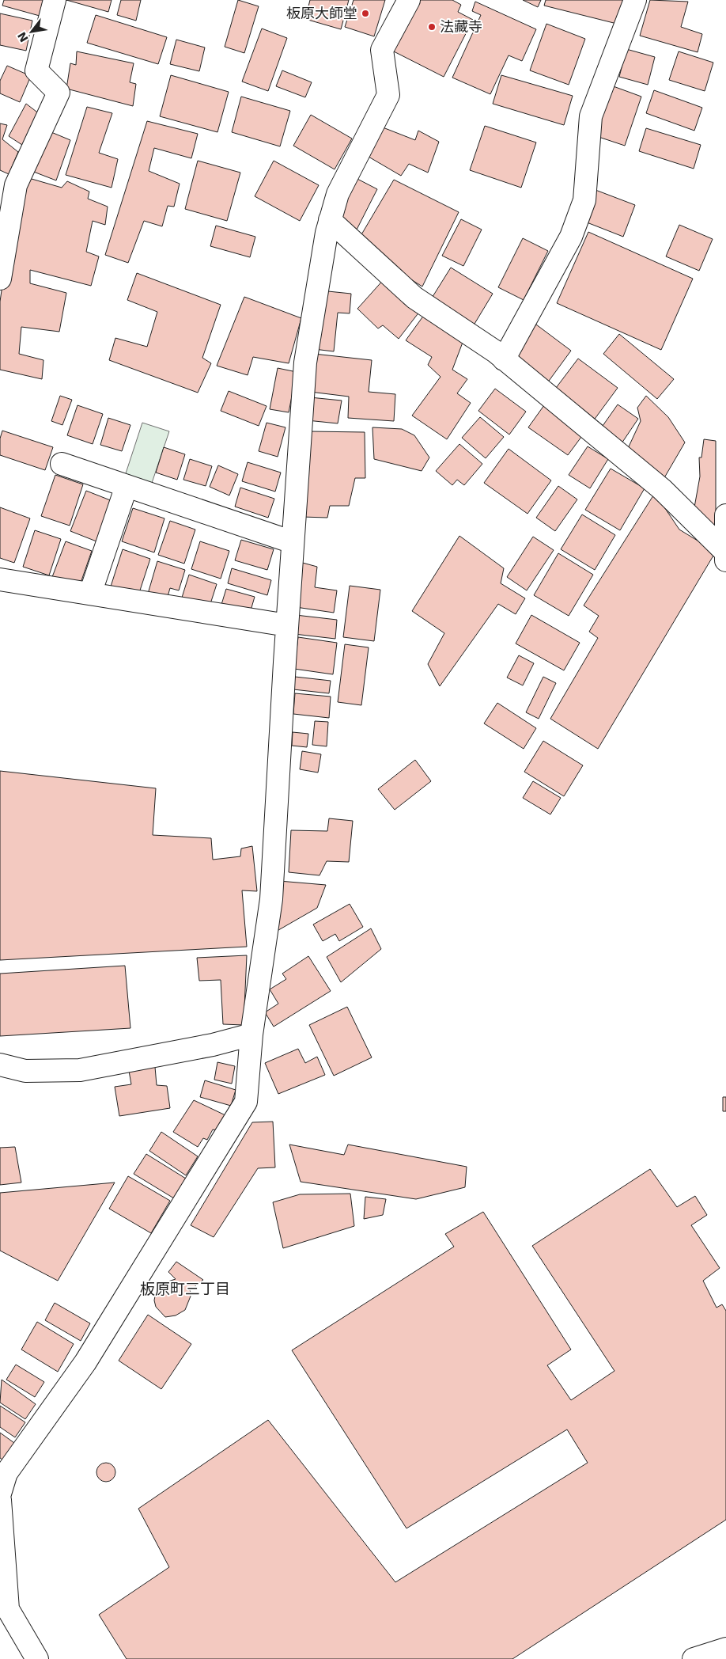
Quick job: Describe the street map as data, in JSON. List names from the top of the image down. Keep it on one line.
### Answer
{"districts":["板原町三丁目"],"places":["板原大師堂","法藏寺"],"north":"bottom left"}
